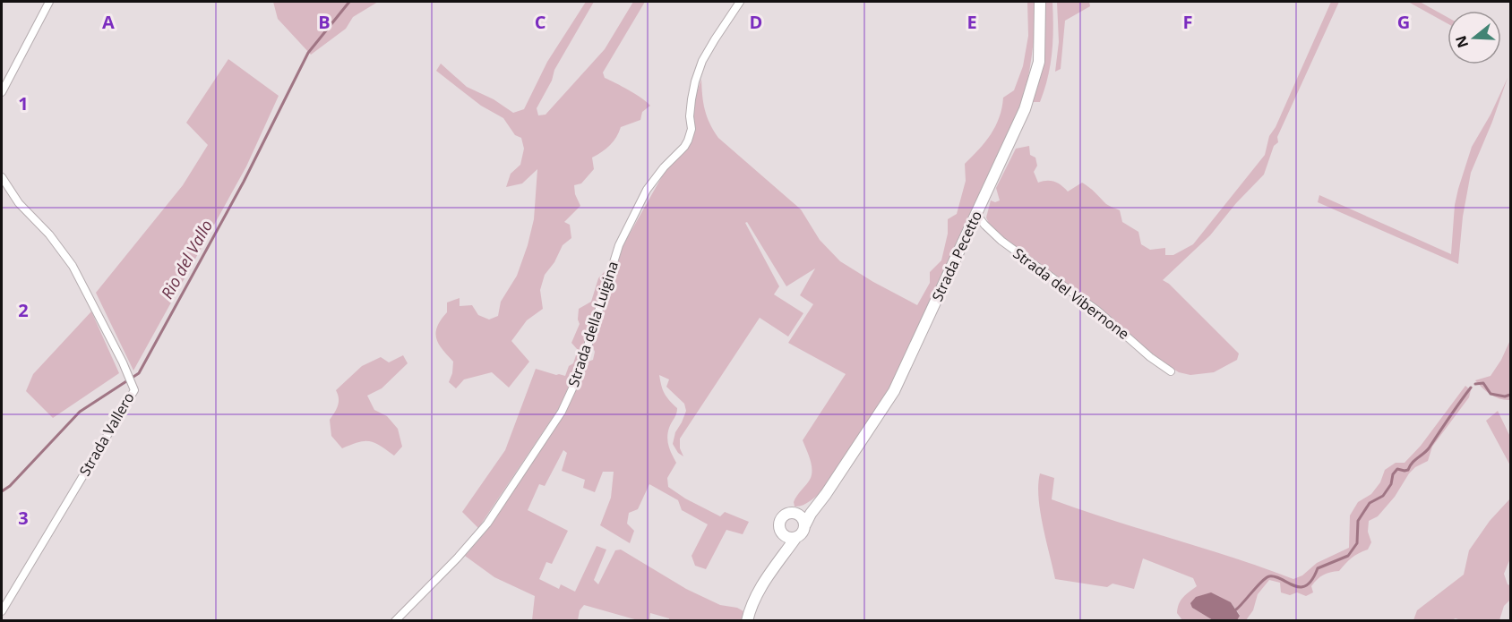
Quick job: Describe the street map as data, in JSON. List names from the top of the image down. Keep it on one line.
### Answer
{"streets":{"main road":["Strada Pecetto"],"street":["Strada del Vibernone","Strada della Luigina","Strada Vallero"]},"crossings":[["Strada Pecetto","Strada del Vibernone"]],"water":["Rio del Vallo"],"north":"left","grid":{"columns":["A","B","C","D","E","F","G"],"rows":["1","2","3"]}}
